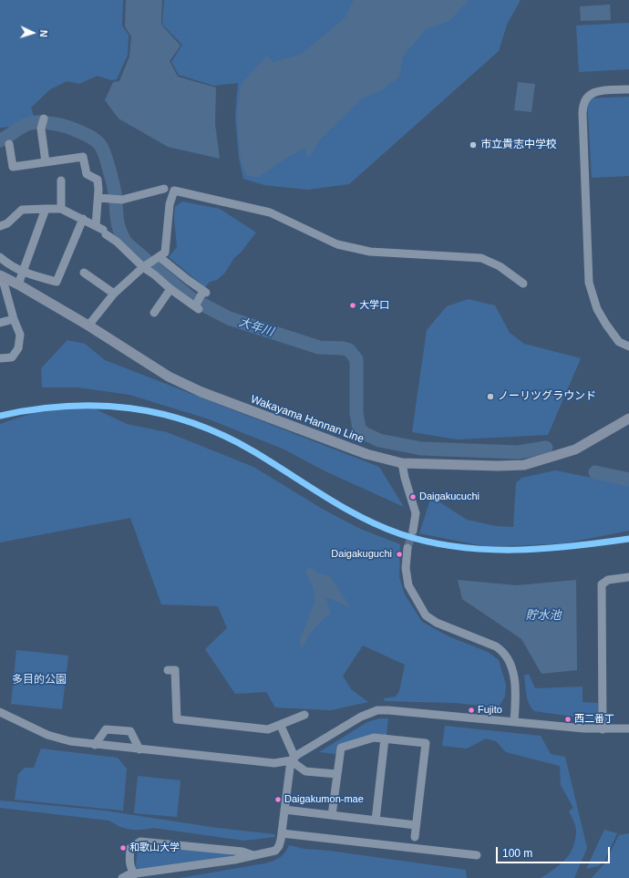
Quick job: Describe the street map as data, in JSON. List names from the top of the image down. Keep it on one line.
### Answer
{"streets":{"main road":["Wakayama Hannan Line"]},"water":["大年川","貯水池"],"parks":["多目的公園"],"places":["市立貴志中学校","大学口","ノーリツグラウンド","Daigakucuchi","Daigakuguchi","Fujito","西二番丁","Daigakumon-mae","和歌山大学"],"scale_bar":"100 m","north":"right"}
